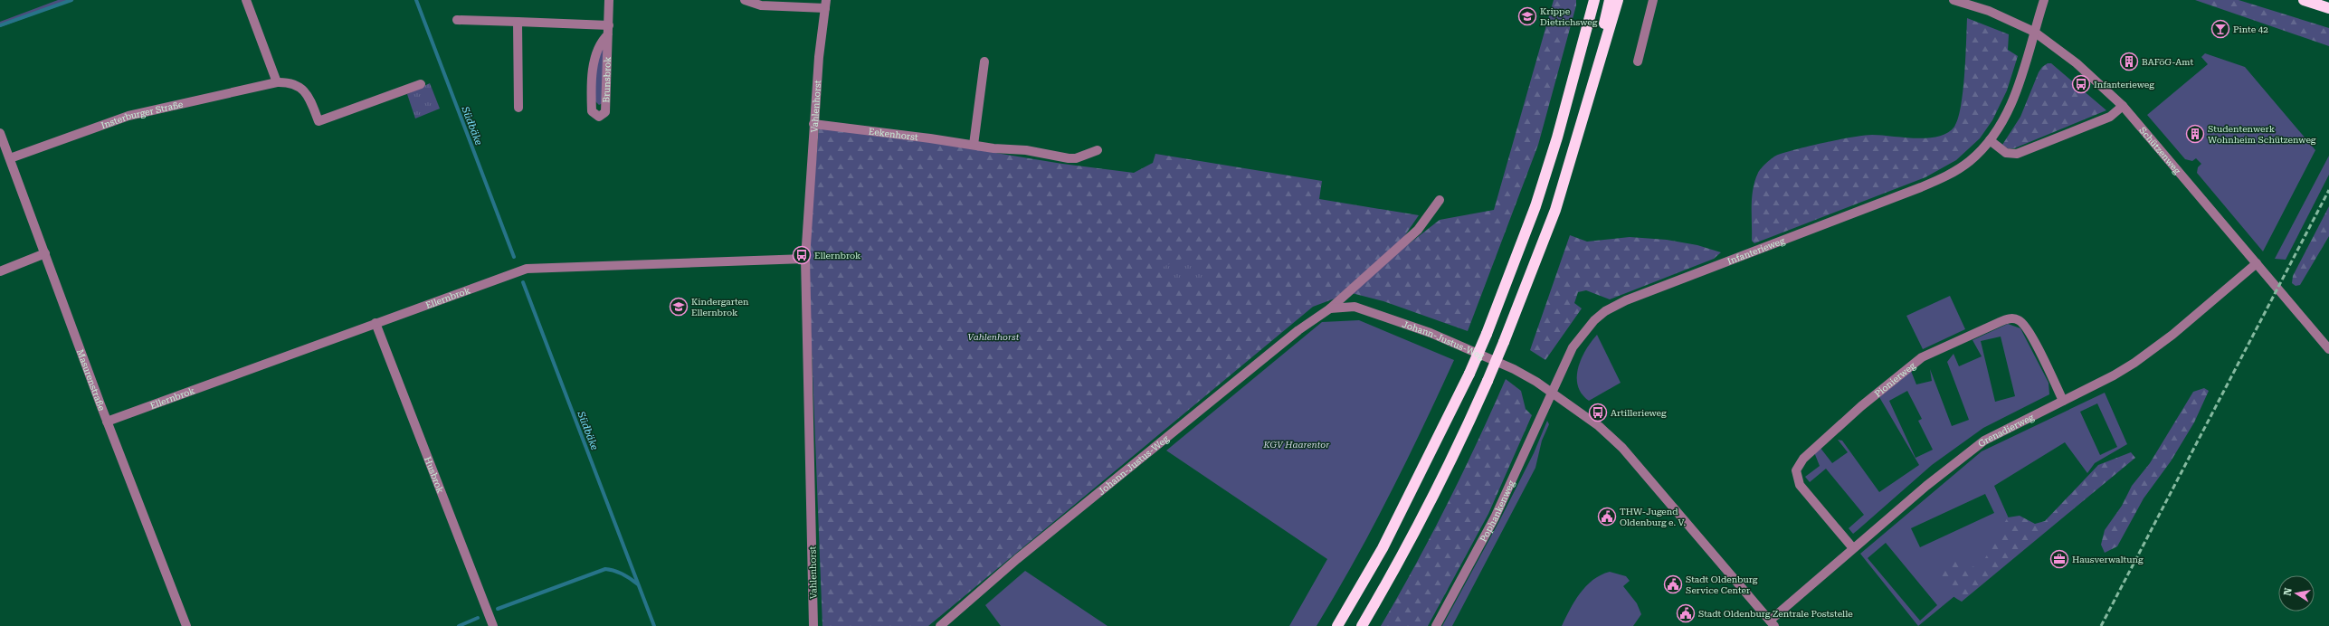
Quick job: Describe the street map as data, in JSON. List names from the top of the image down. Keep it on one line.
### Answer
{"streets":{"street":["Brunsbrok","Vahlenhorst","Insterburger Straße","Eekenhorst","Schützenweg","Infanterieweg","Ellernbrok","Johann-Justus-Weg","Pionierweg","Masurenstraße","Grenadierweg","Husbrok","Pophankenweg"]},"crossings":[["Vahlenhorst","Eekenhorst"],["Vahlenhorst","Ellernbrok"],["Insterburger Straße","Masurenstraße"],["Schützenweg","Infanterieweg"],["Schützenweg","Grenadierweg"],["Infanterieweg","Johann-Justus-Weg"],["Infanterieweg","Pophankenweg"],["Ellernbrok","Masurenstraße"],["Ellernbrok","Husbrok"],["Johann-Justus-Weg","Pophankenweg"],["Pionierweg","Grenadierweg"]],"water":["Südbäke"],"parks":["Vahlenhorst","KGV Haarentor"],"places":{"school or university":["Krippe Dietrichsweg","Kindergarten Ellernbrok"],"bar":["Pinte 42"],"building":["BAFöG-Amt","Studentenwerk Wohnheim Schützenweg"],"bus stop":["Infanterieweg","Ellernbrok","Artillerieweg"],"public building":["THW-Jugend Oldenburg e. V.","Stadt Oldenburg Service Center","Stadt Oldenburg Zentrale Poststelle"],"office":["Hausverwaltung"]},"north":"left"}
